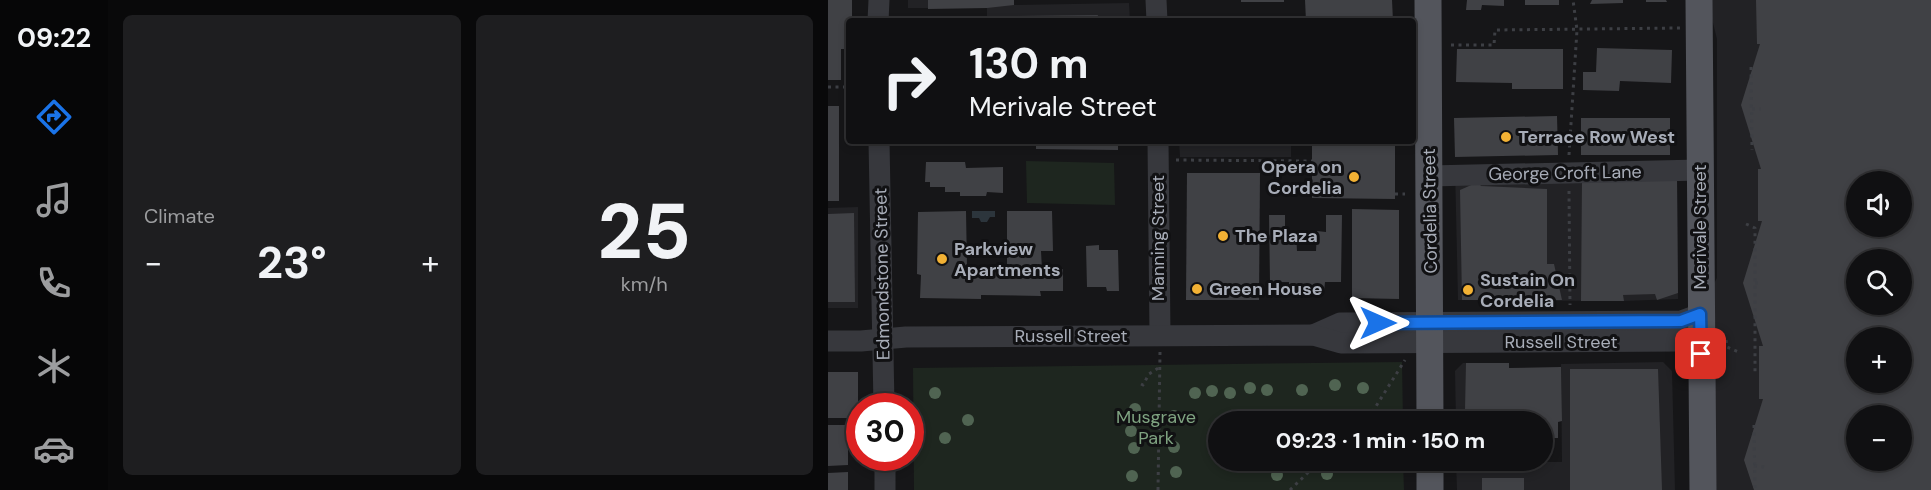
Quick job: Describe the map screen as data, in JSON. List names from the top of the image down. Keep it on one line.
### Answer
{"streets":{"main road":["Cordelia Street","Merivale Street"],"street":["George Croft Lane","Manning Street","Edmondstone Street","Russell Street"]},"crossings":[["George Croft Lane","Cordelia Street"],["George Croft Lane","Merivale Street"],["Cordelia Street","Russell Street"],["Merivale Street","Russell Street"],["Manning Street","Russell Street"],["Edmondstone Street","Russell Street"]],"parks":["Musgrave Park"],"places":["Terrace Row West","Opera on Cordelia","The Plaza","Parkview Apartments","Green House","Sustain On Cordelia"],"page":{"tabs":"09:22","tile":["Climate",["25","km/h"]],"turn":["130 m","Merivale Street"],"map_buttons":["+","−"],"heat":["−","23°","+"],"limit":"30","trip":"09:23 · 1 min · 150 m"}}
